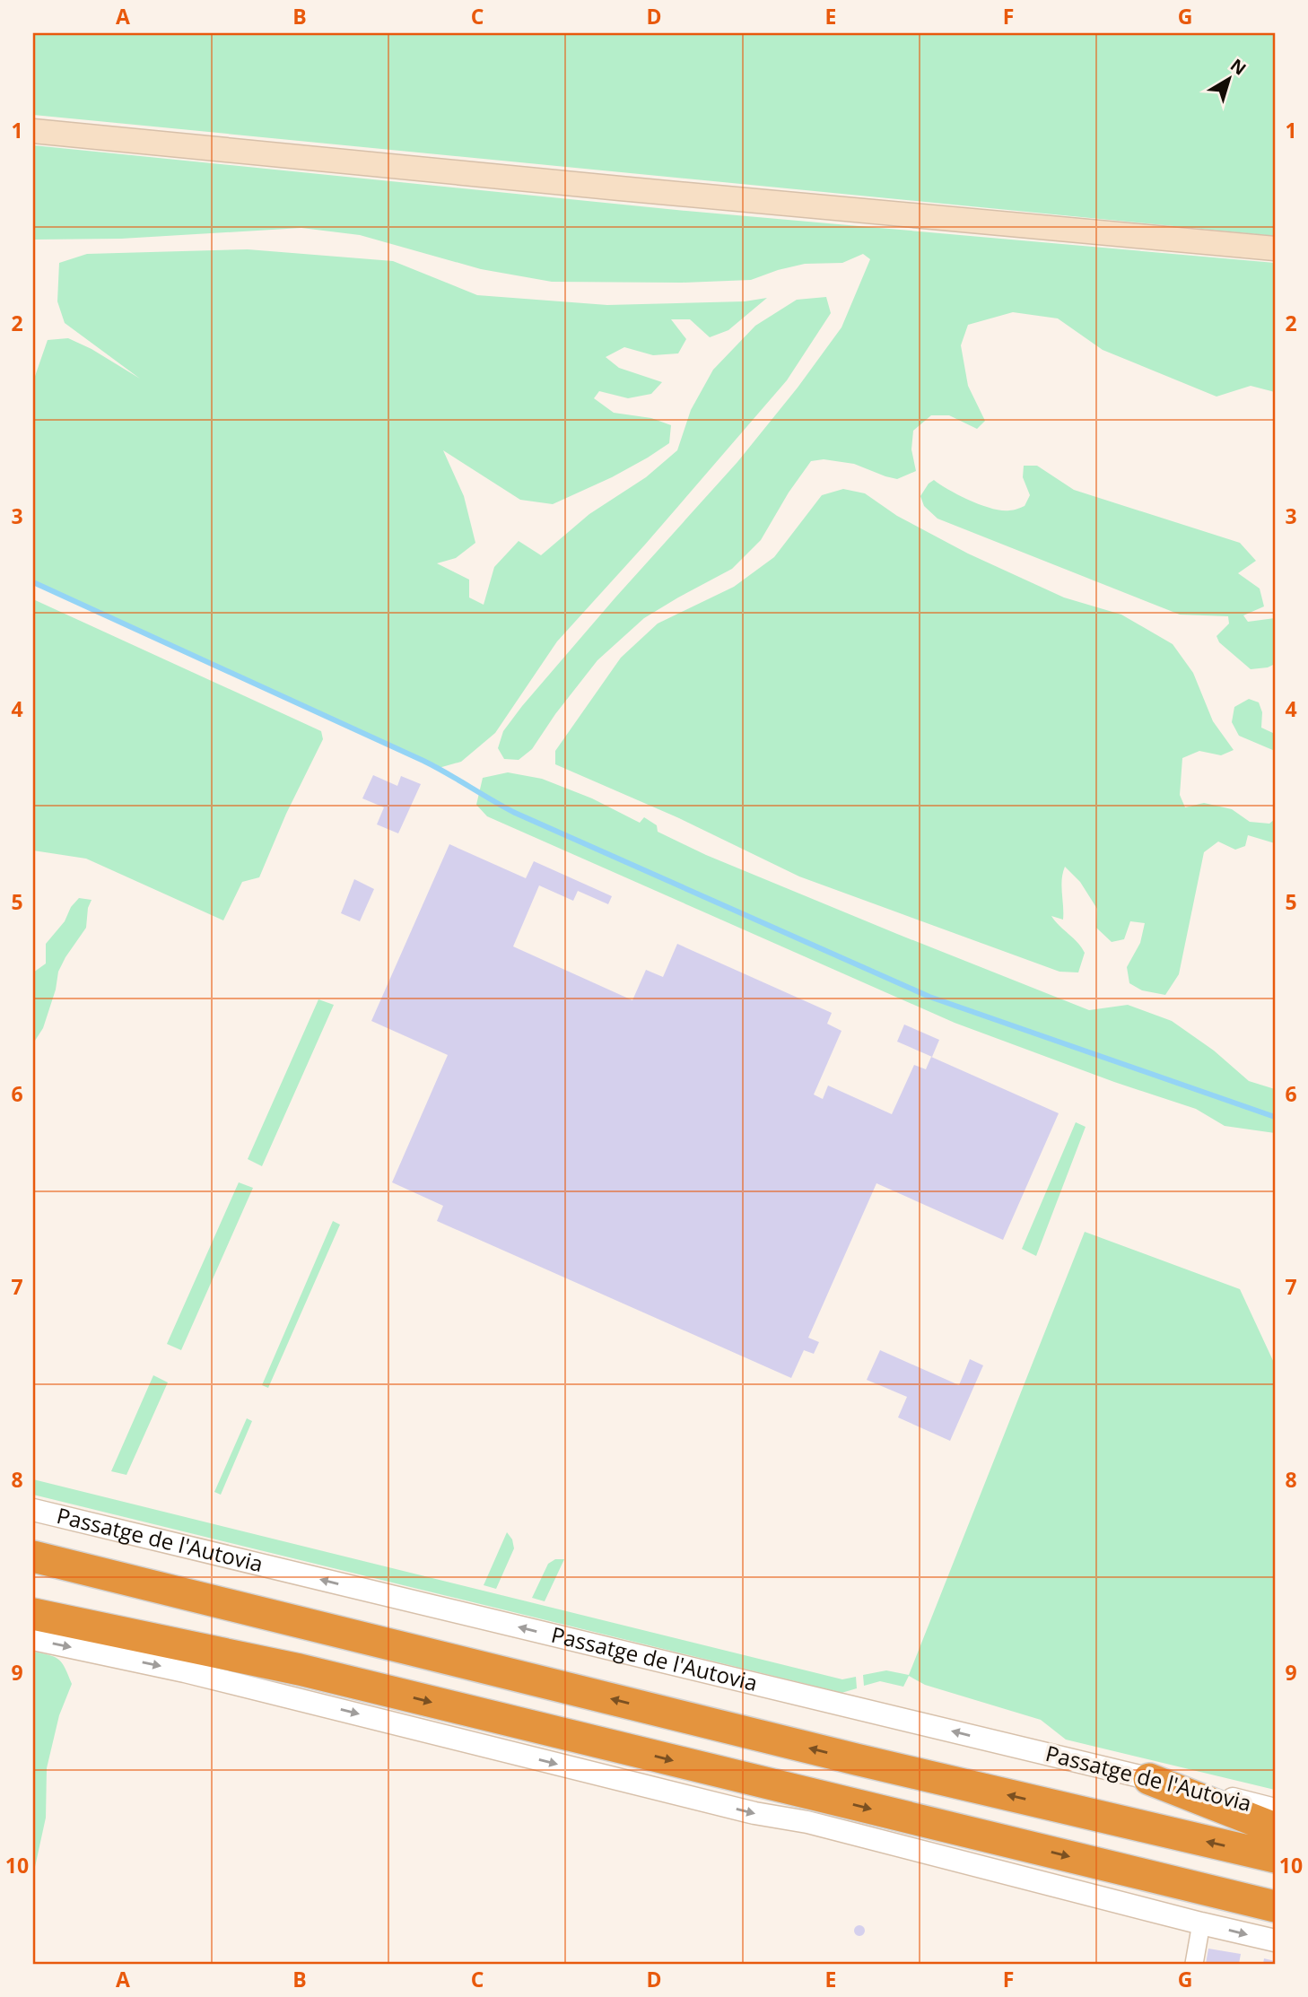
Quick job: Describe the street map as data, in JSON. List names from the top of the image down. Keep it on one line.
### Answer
{"streets":{"street":["Passatge de l'Autovia"]},"north":"top right","grid":{"columns":["A","B","C","D","E","F","G"],"rows":["1","2","3","4","5","6","7","8","9","10"]}}
